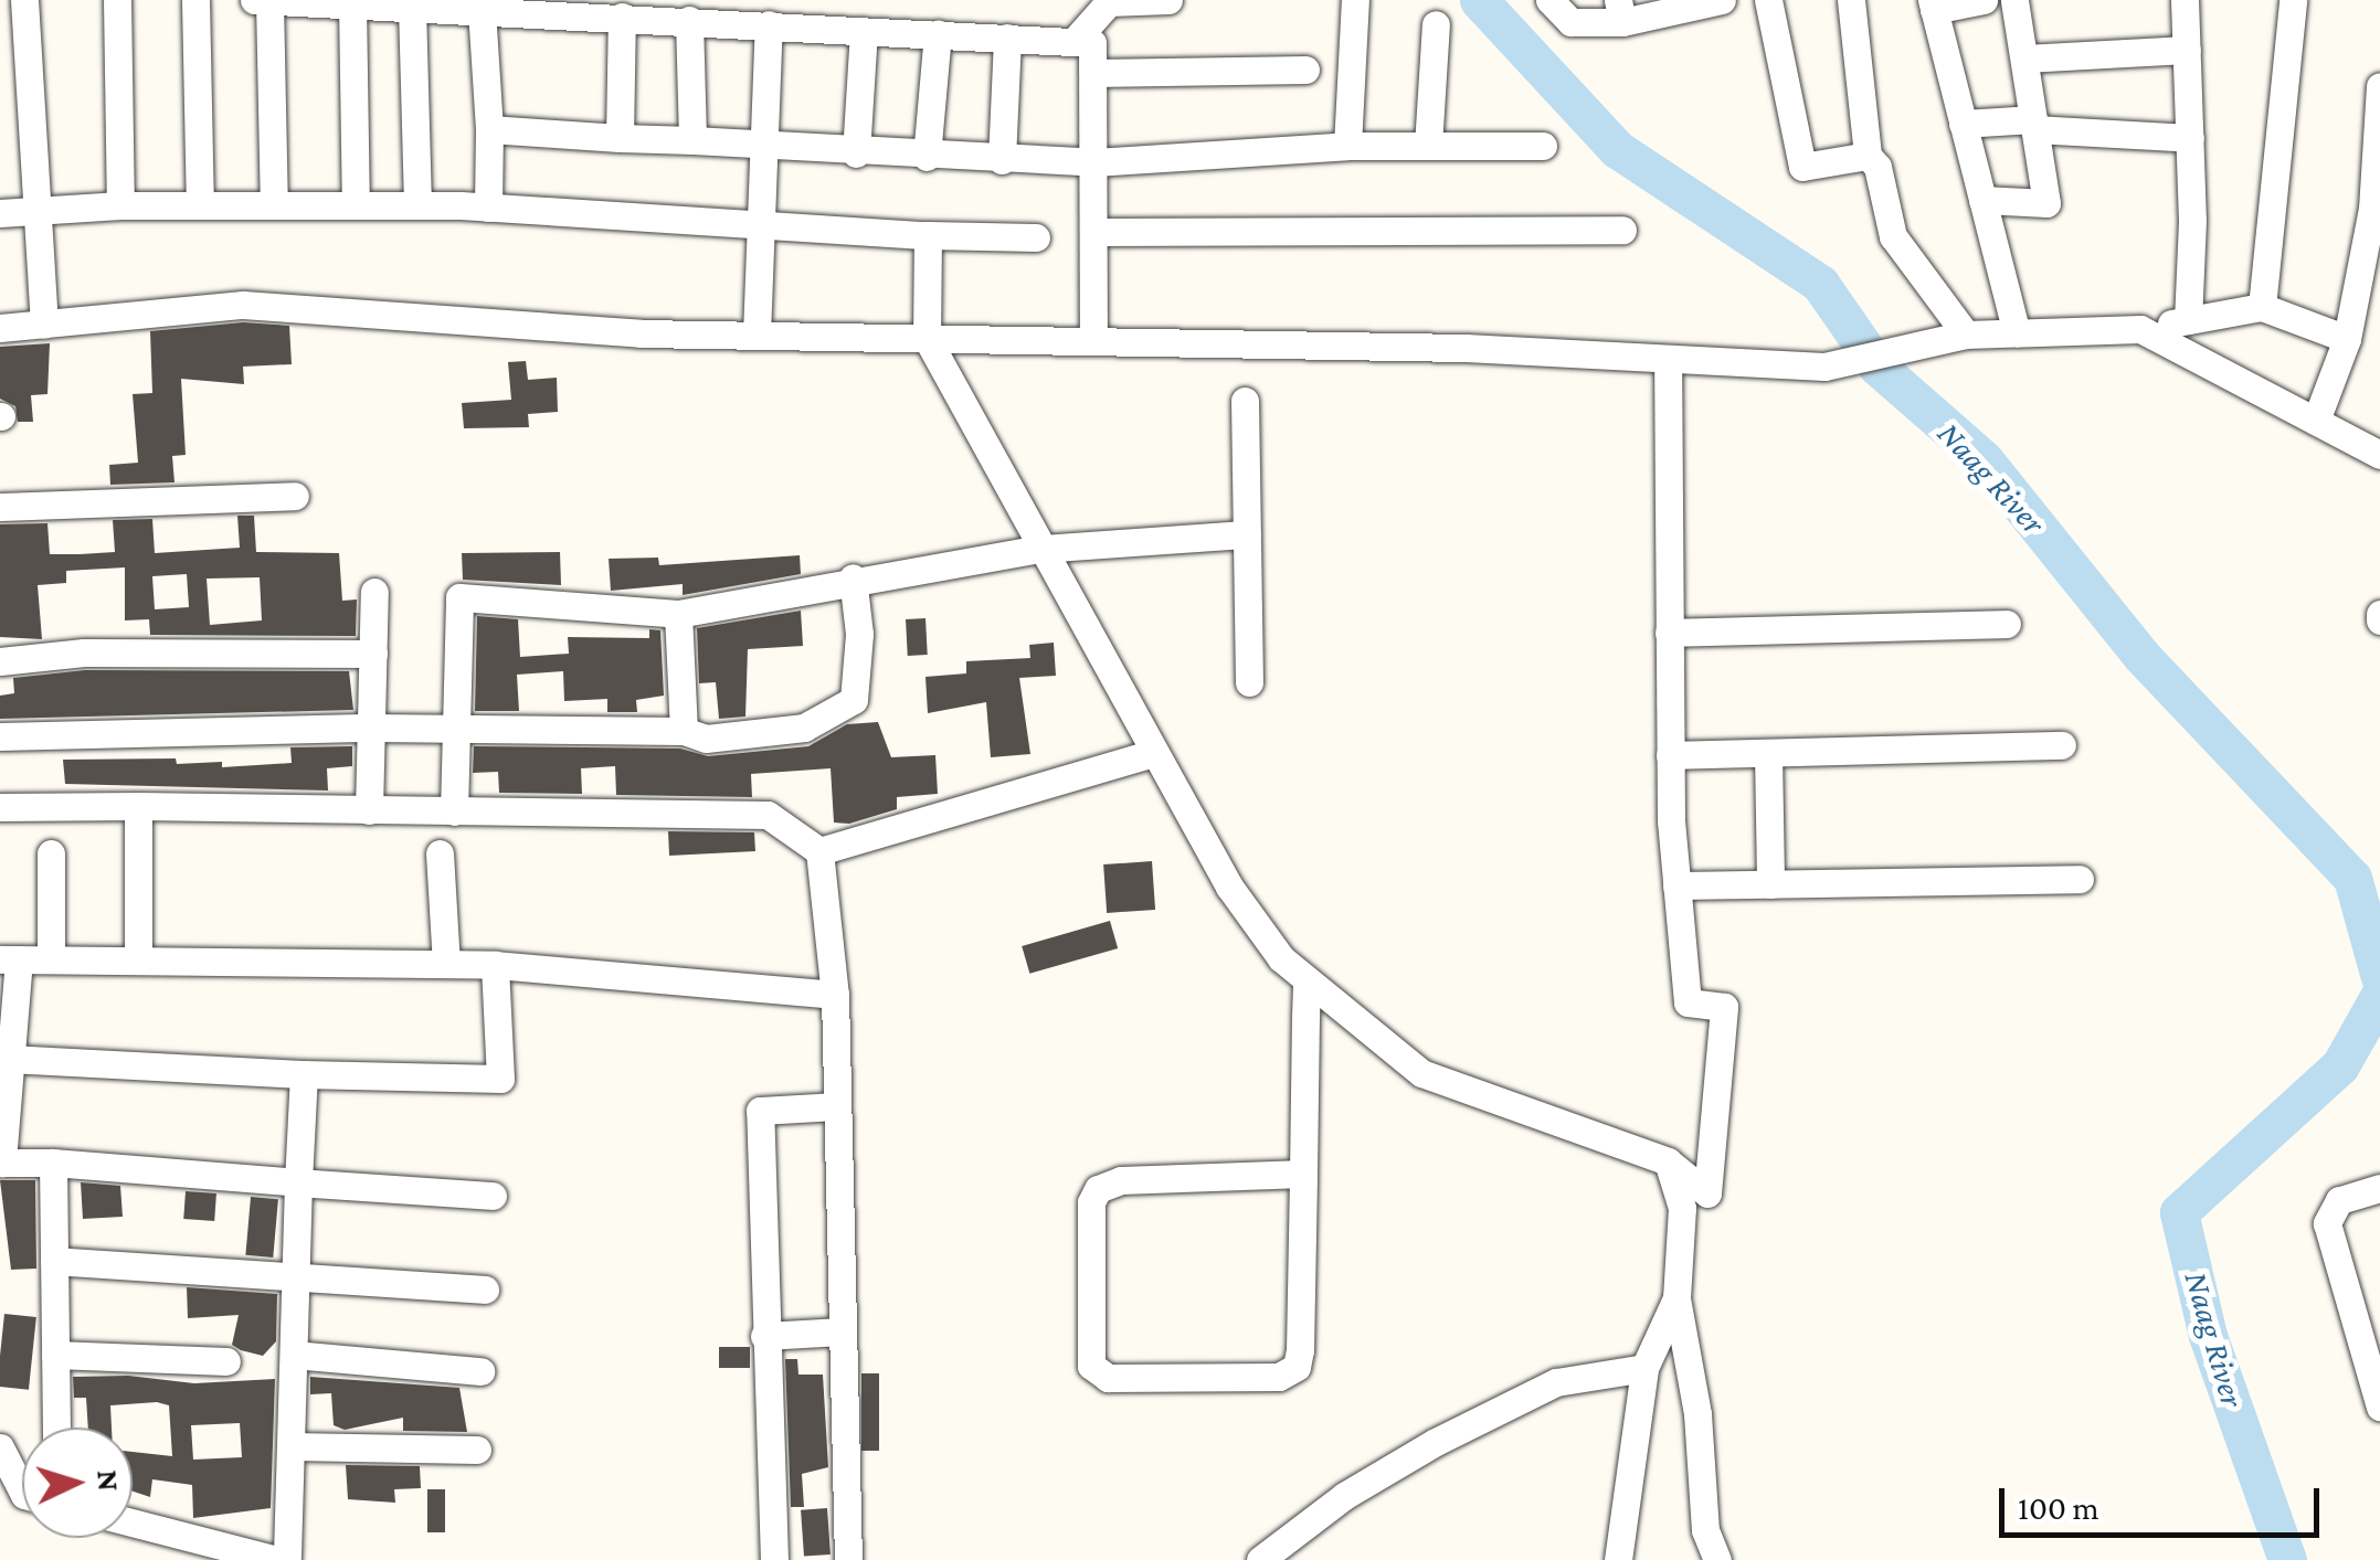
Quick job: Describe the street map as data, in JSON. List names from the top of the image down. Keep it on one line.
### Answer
{"water":["Naag River"],"scale_bar":"100 m","north":"right"}
